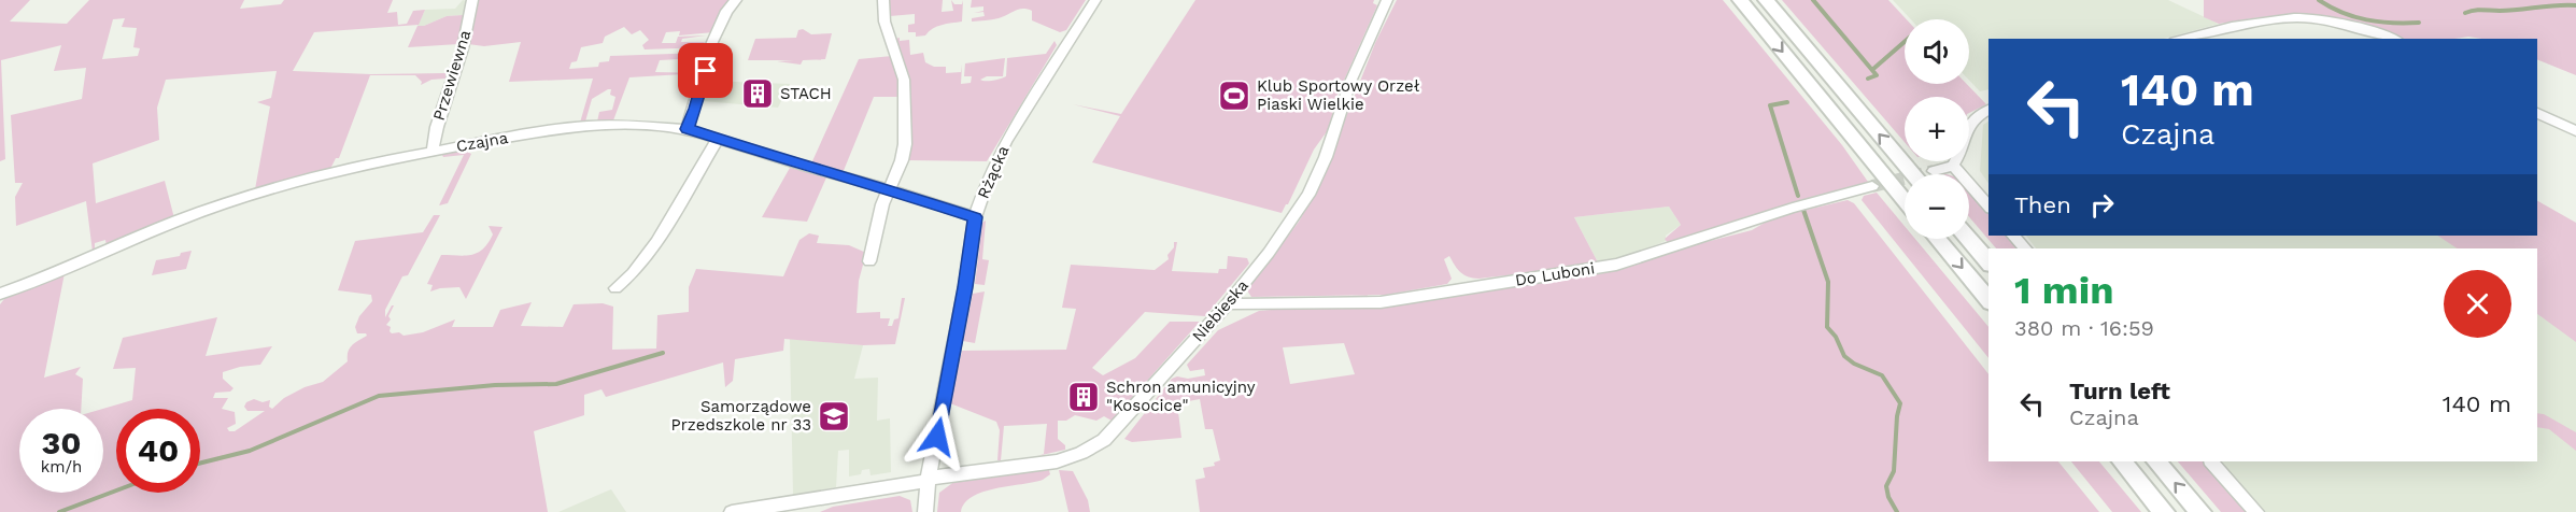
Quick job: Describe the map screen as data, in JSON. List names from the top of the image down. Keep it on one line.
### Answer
{"streets":{"street":["Przewiewna","Czajna","Rżącka","Do Luboni","Niebieska"]},"crossings":[["Przewiewna","Czajna"],["Czajna","Rżącka"],["Rżącka","Niebieska"],["Do Luboni","Niebieska"]],"places":{"building":["STACH","Schron amunicyjny \"Kosocice\""],"sports":["Klub Sportowy Orzeł Piaski Wielkie"],"school or university":["Samorządowe Przedszkole nr 33"]},"page":{"map_buttons":["+","−"],"turn":["140 m","Czajna"],"then":"Then","heading":["1 min","380 m · 16:59"],"list":[{"name":"Turn left","note":"Czajna","value":"140 m"}],"speed":"30 km/h","limit":"40"}}
